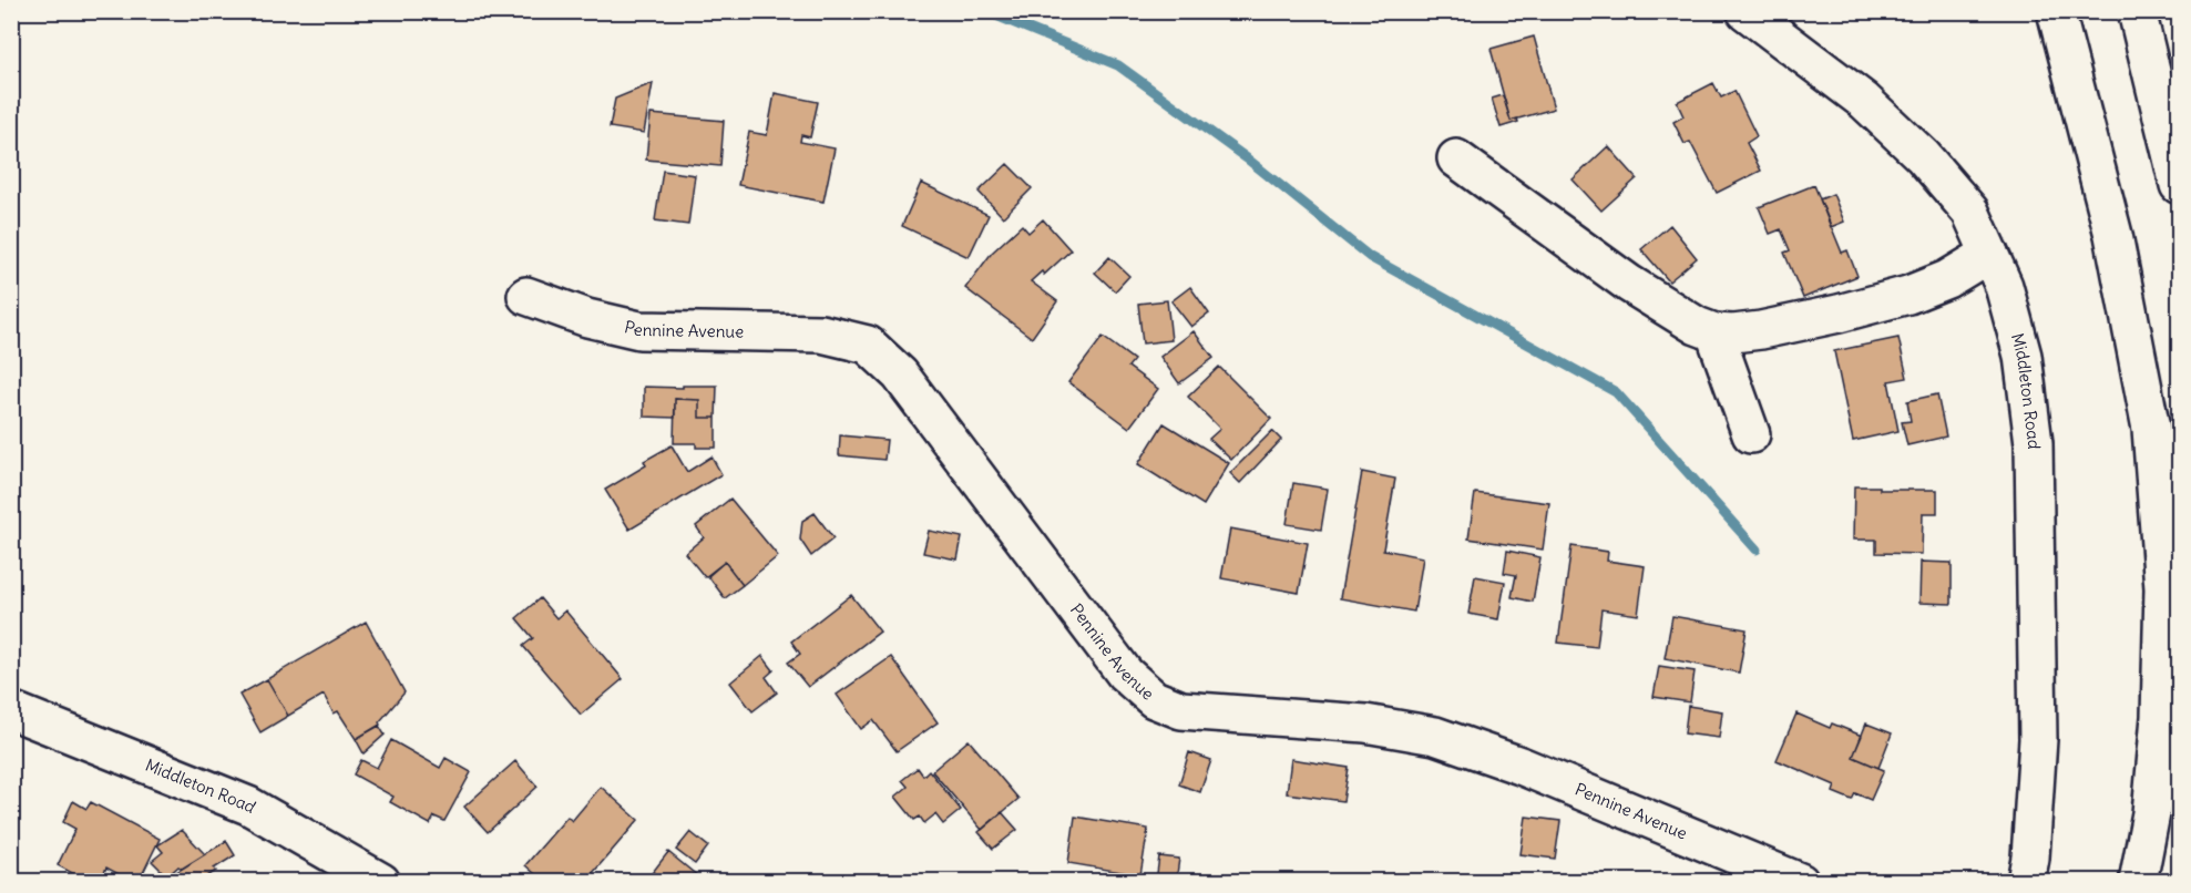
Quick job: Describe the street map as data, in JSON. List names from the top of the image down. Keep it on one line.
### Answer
{"streets":{"main road":["Pennine Avenue","Middleton Road"]}}
